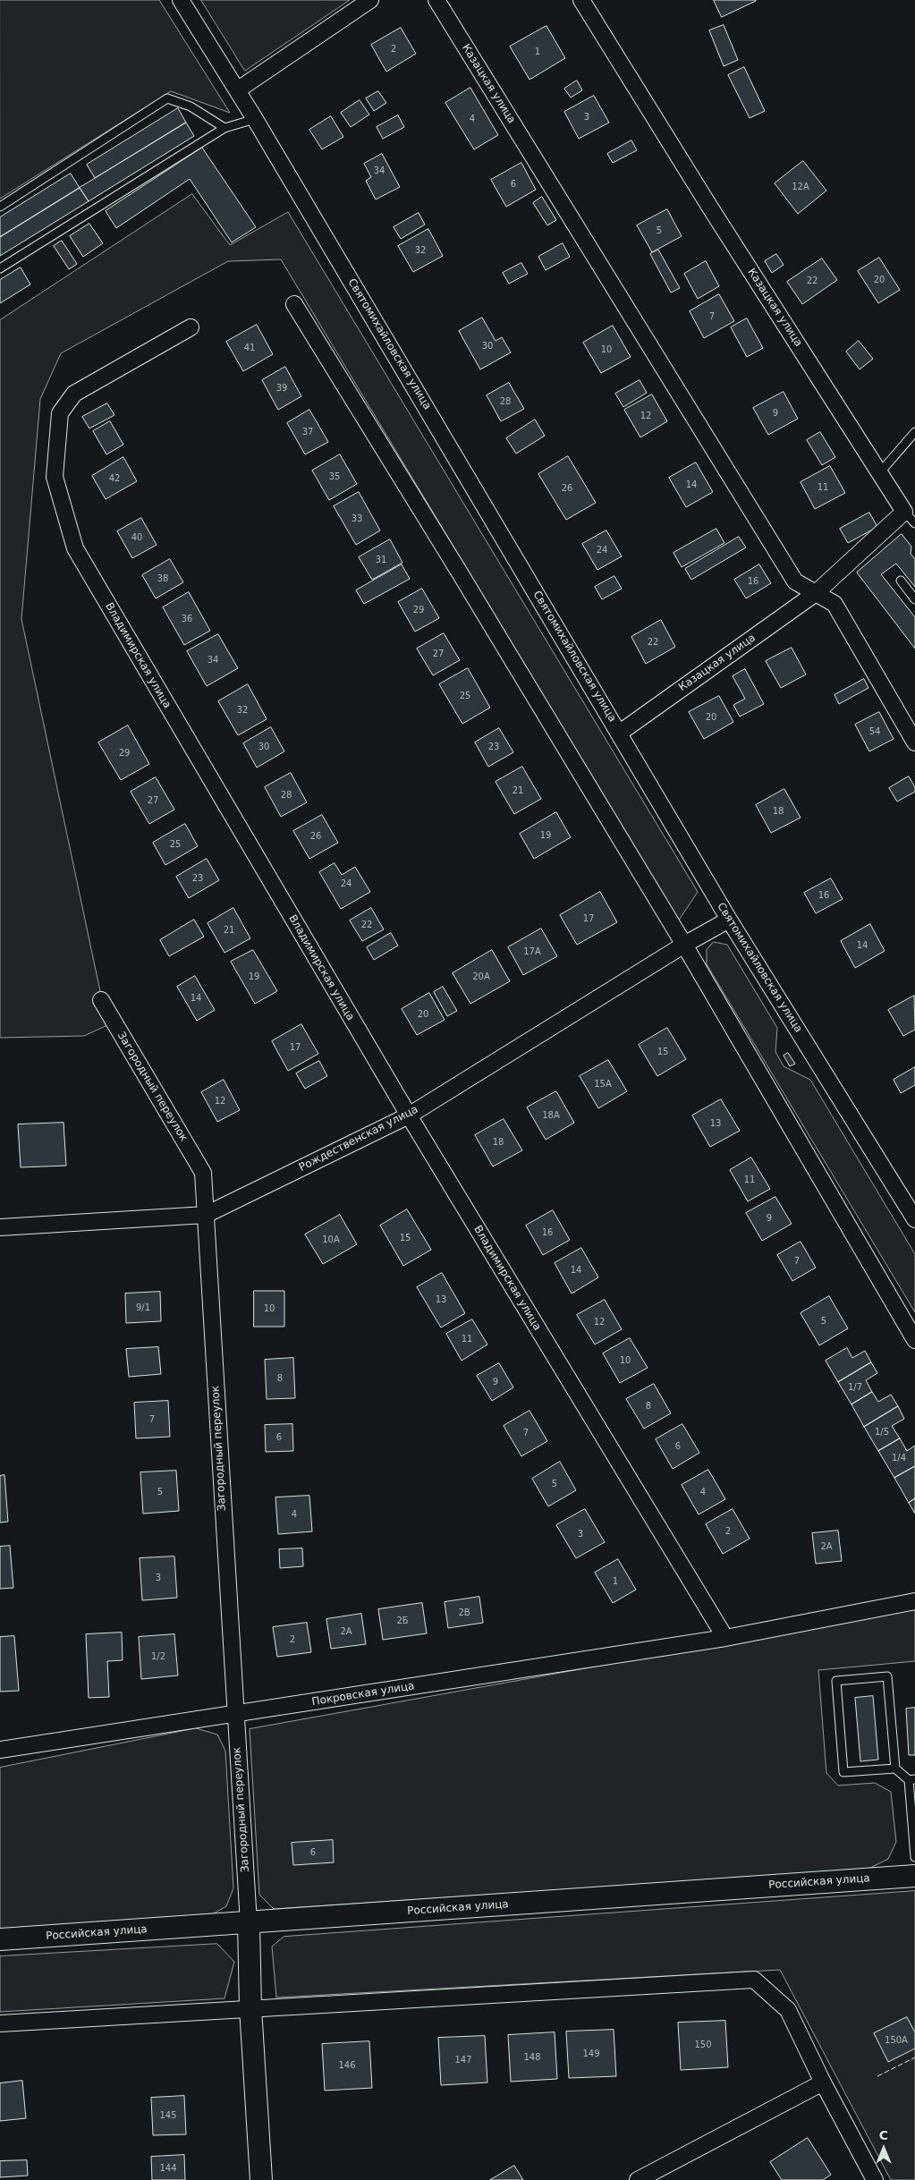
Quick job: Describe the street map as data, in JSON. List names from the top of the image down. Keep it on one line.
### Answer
{"streets":{"main road":["Российская улица"],"street":["Казацкая улица","Святомихайловская улица","Владимирская улица","Загородный переулок","Рождественская улица","Покровская улица"]},"crossings":[["Казацкая улица","Святомихайловская улица"],["Святомихайловская улица","Рождественская улица"],["Владимирская улица","Рождественская улица"],["Владимирская улица","Покровская улица"],["Загородный переулок","Рождественская улица"],["Загородный переулок","Покровская улица"],["Загородный переулок","Российская улица"]],"house_numbers":["2","1","3","4","34","6","12А","5","32","20","22","7","30","41","10","39","28","9","12","37","35","42","14","11","26","33","40","24","31","38","16","29","36","22","27","34","25","32","20","54","30","23","29","21","28","27","18","19","26","25","23","24","16","17","22","21","14","17А","19","20А","14","20","17","15","15А","12","18А","13","18","11","9","16","15","10А","7","14","13","9/1","10","5","12","11","10","8","9","1/7","8","7","1/5","7","6","6","1/4","5","5","4","4","2","3","2А","3","1","2В","2Б","2А","2","1/2","6","150А","150","149","148","147","146","145","144"],"north":"top"}
